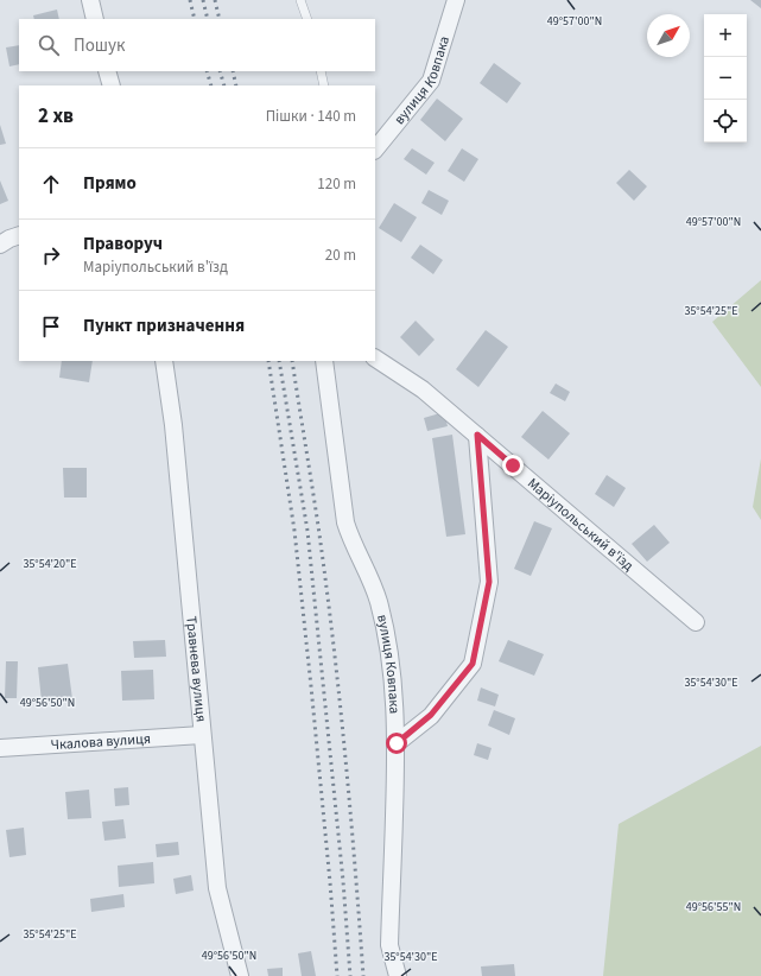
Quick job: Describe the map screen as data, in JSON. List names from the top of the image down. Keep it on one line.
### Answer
{"streets":{"street":["вулиця Ковпака","Маріупольський в'їзд","Травнева вулиця","Чкалова вулиця"]},"crossings":[["Травнева вулиця","Чкалова вулиця"]],"north":"top right","page":{"map_buttons":["+","−"],"search":"Пошук","heading":["2 хв","Пішки · 140 m"],"list":[["Прямо","120 m"],["Праворуч","Маріупольський в'їзд","20 m"],"Пункт призначення"]},"coordinates":["49°57'00\"N","35°54'25\"E","35°54'20\"E","35°54'30\"E","49°56'50\"N","49°56'55\"N"]}
